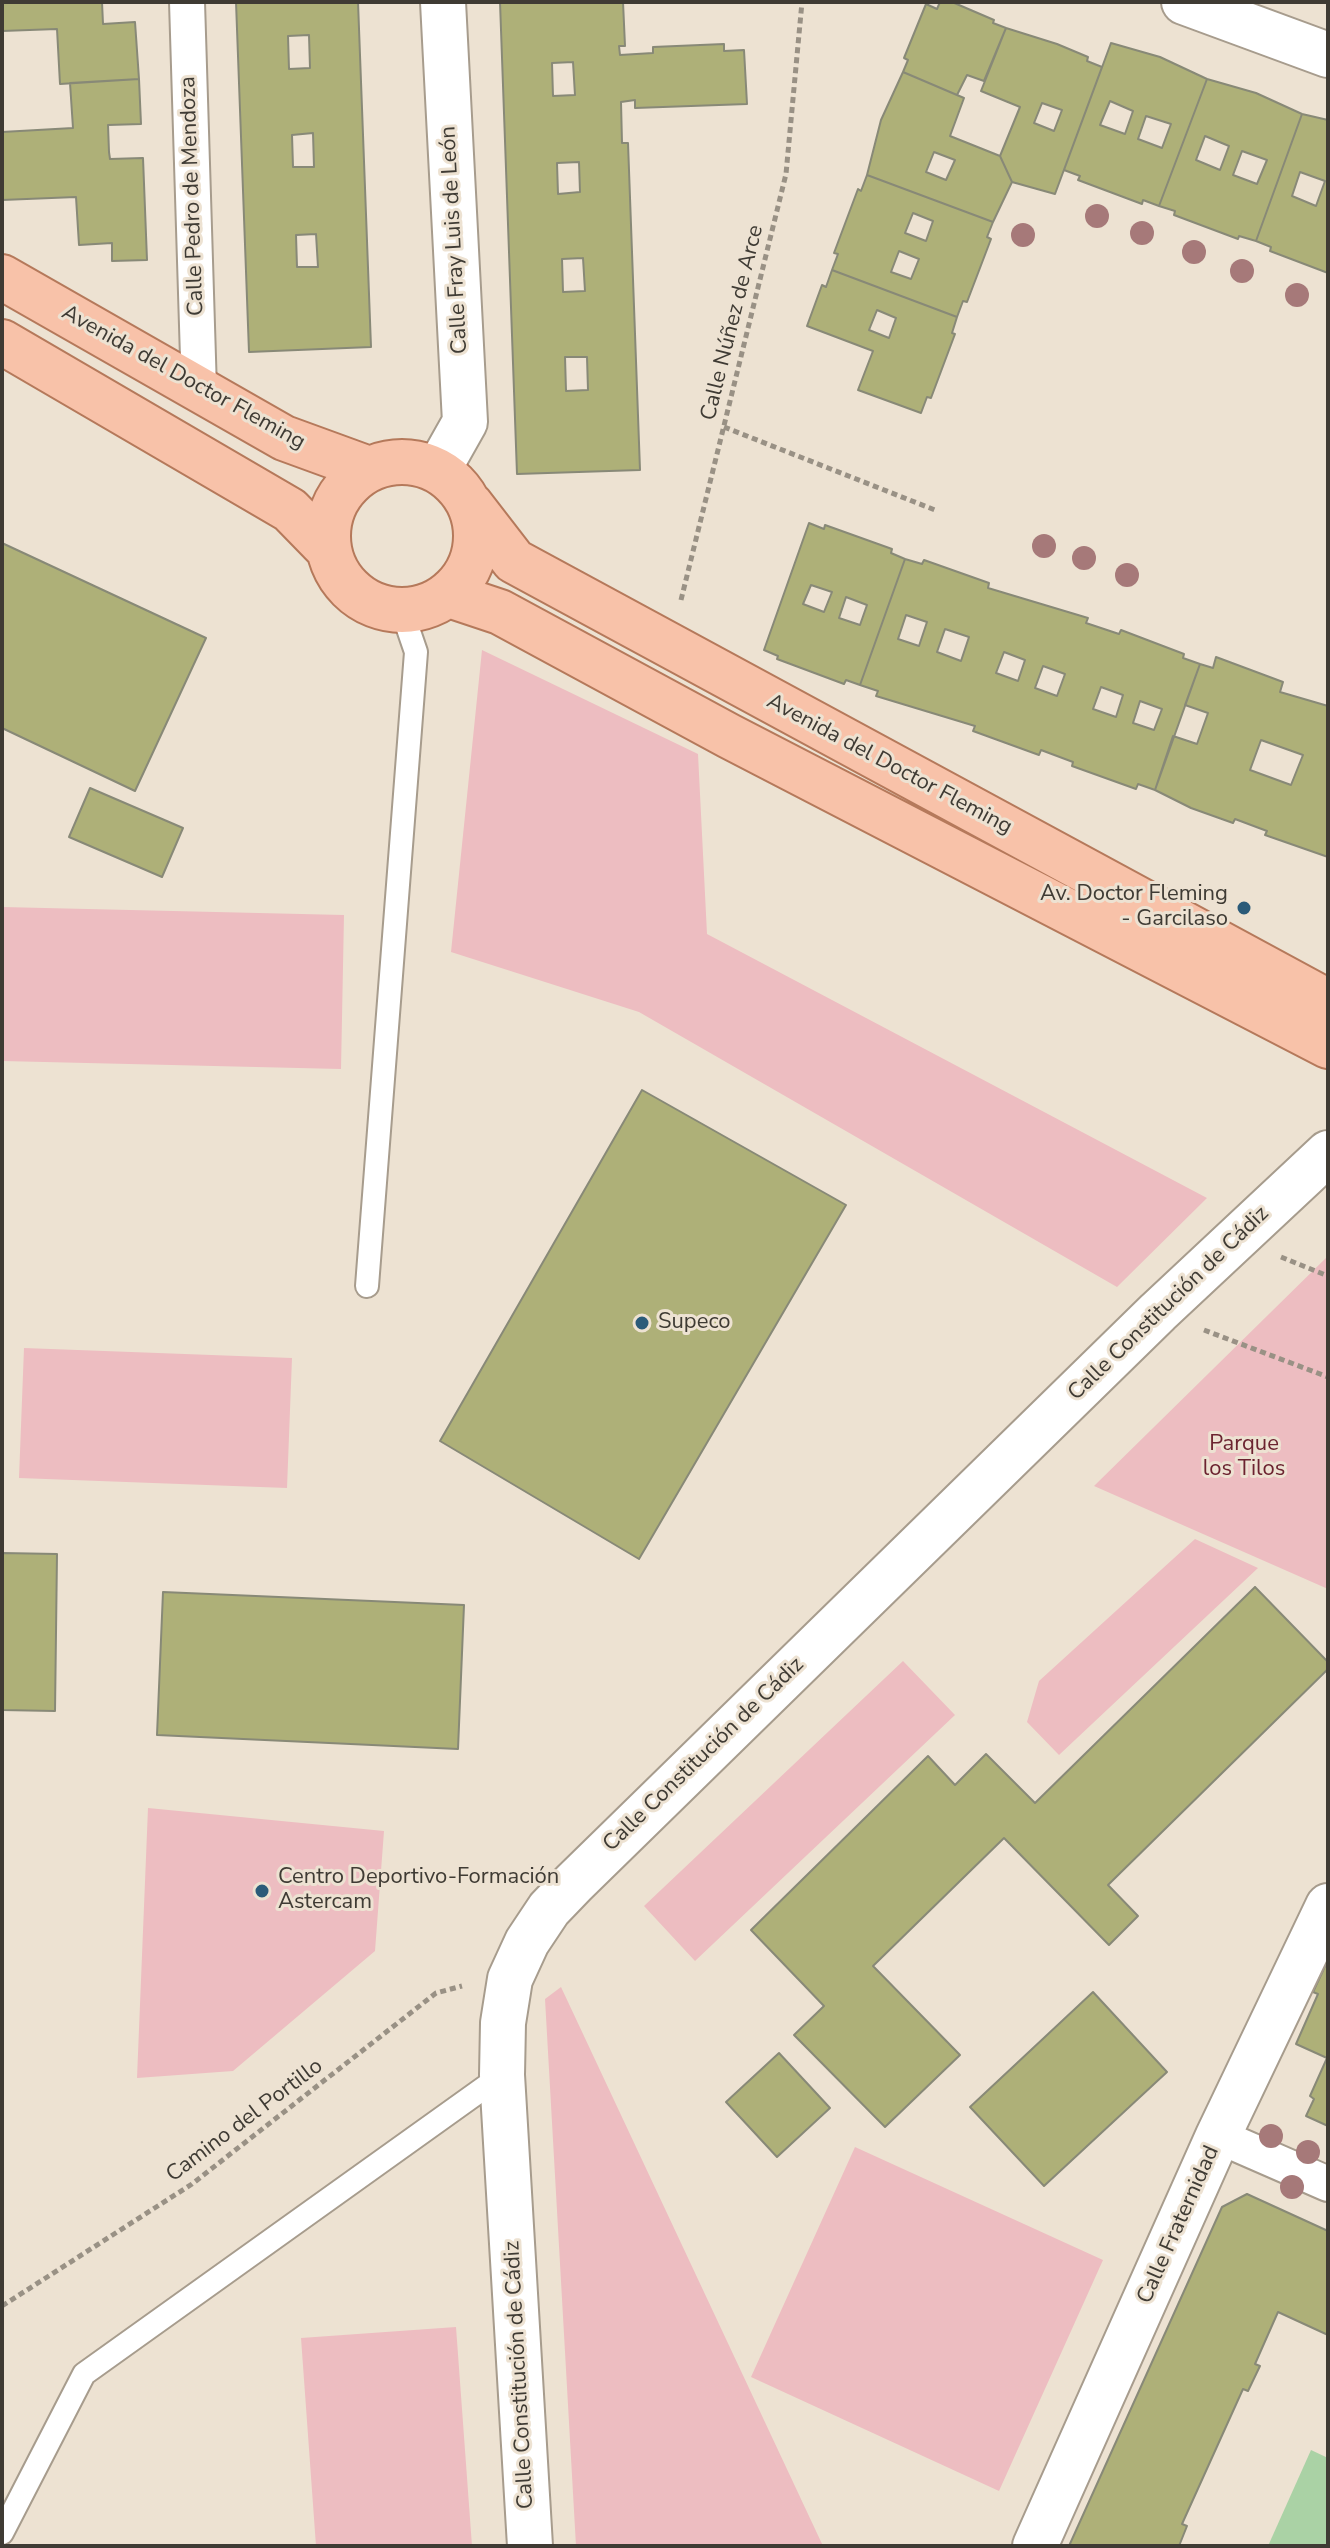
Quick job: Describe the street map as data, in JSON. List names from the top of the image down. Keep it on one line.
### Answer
{"streets":{"main road":["Avenida del Doctor Fleming"],"street":["Calle Pedro de Mendoza","Calle Fray Luis de León","Calle Constitución de Cádiz","Calle Fraternidad"],"path":["Calle Núñez de Arce","Camino del Portillo"]},"crossings":[["Calle Pedro de Mendoza","Avenida del Doctor Fleming"],["Calle Fray Luis de León","Avenida del Doctor Fleming"],["Calle Núñez de Arce","Avenida del Doctor Fleming"],["Calle Constitución de Cádiz","Camino del Portillo"]],"parks":["Parque los Tilos"],"places":["Av. Doctor Fleming - Garcilaso","Supeco","Centro Deportivo-Formación Astercam"]}
